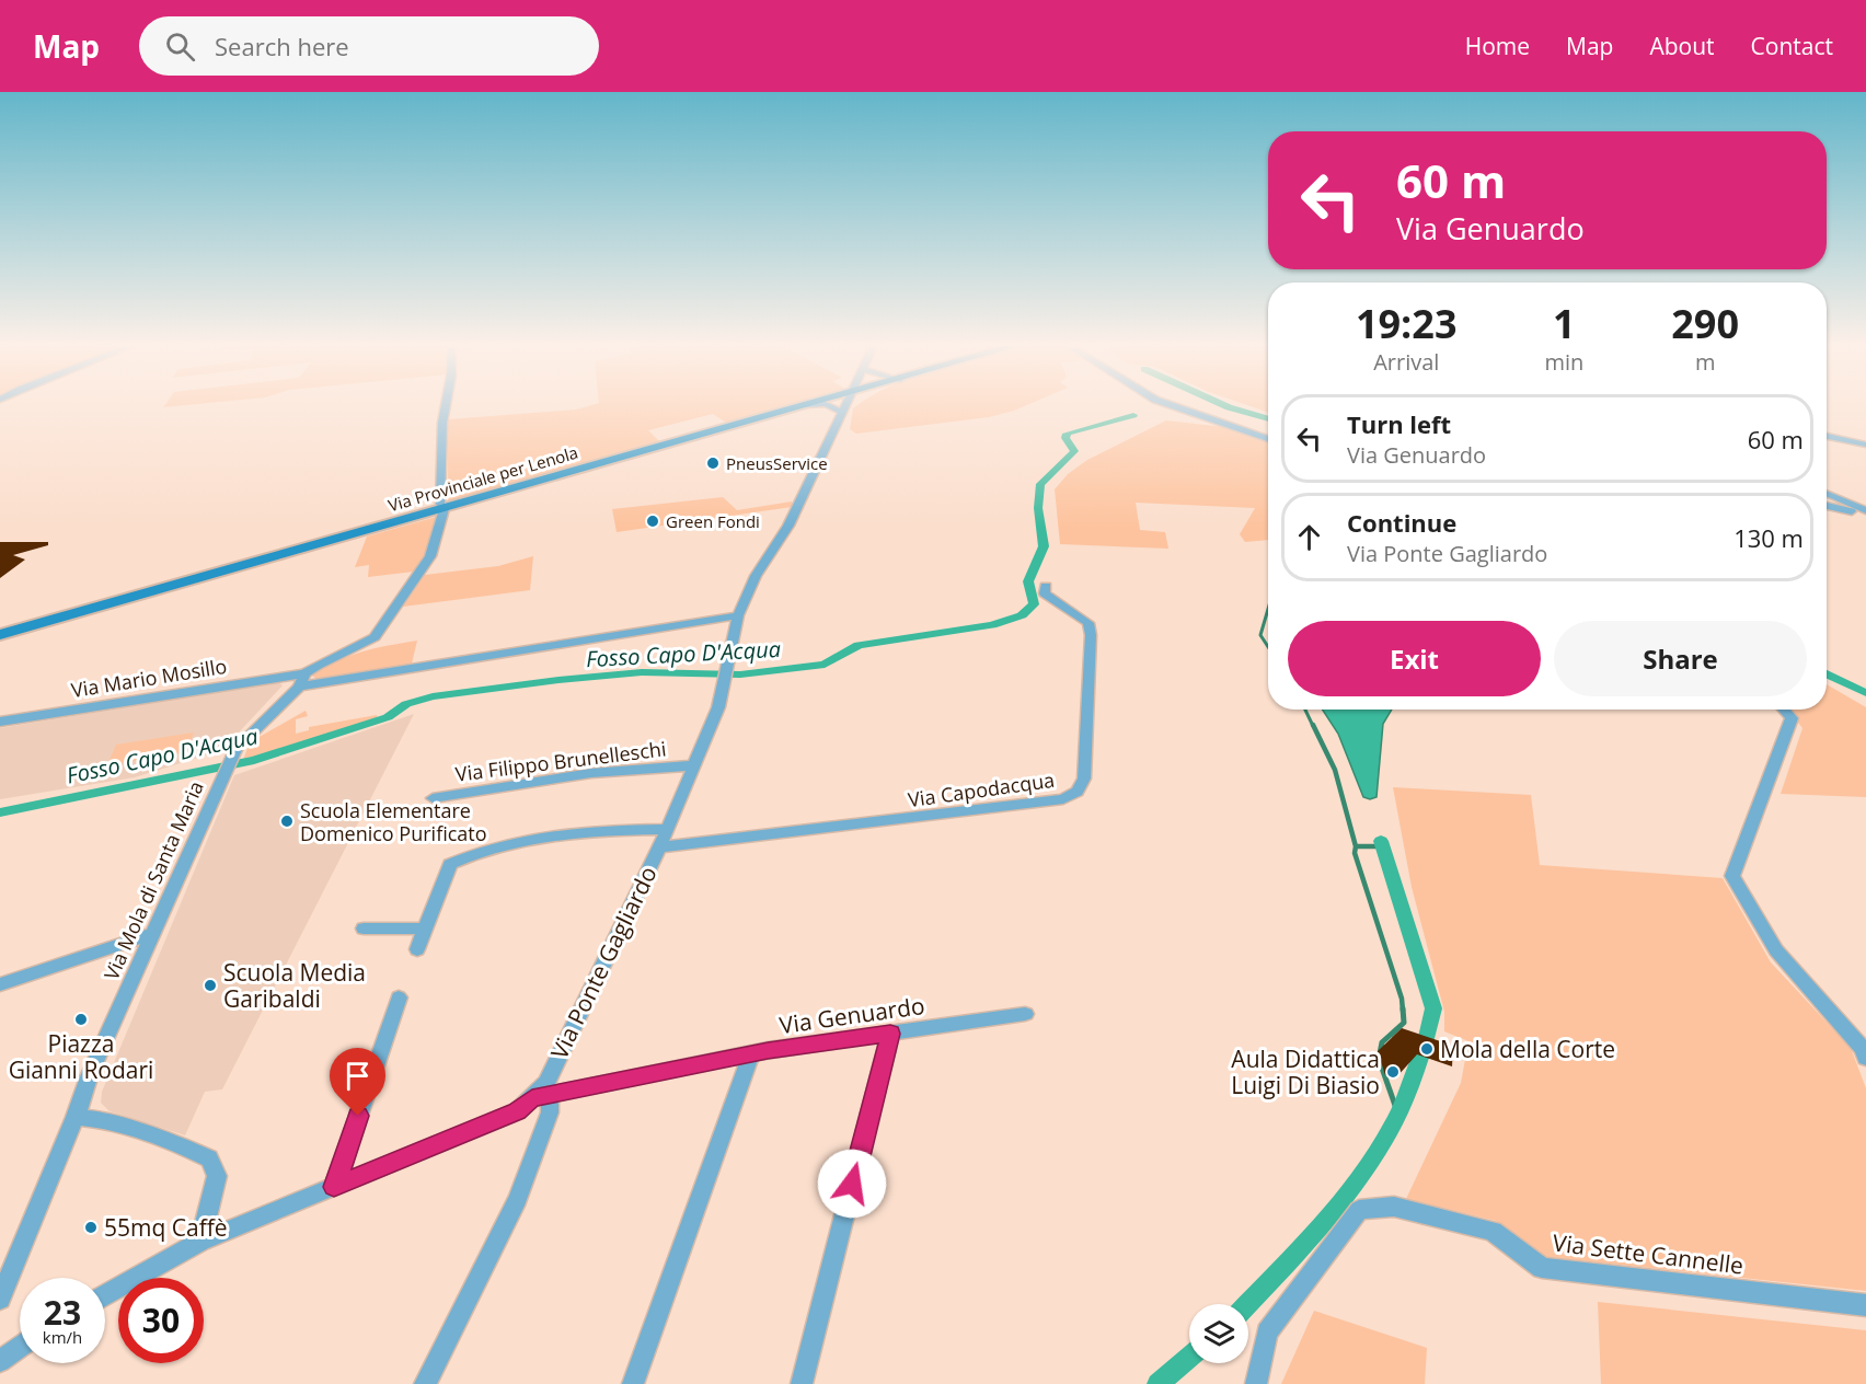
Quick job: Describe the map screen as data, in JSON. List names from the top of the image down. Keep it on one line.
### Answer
{"streets":{"main road":["Via Provinciale per Lenola"],"street":["Via Mario Mosillo","Via Filippo Brunelleschi","Via Capodacqua","Via Mola di Santa Maria","Via Ponte Gagliardo","Via Genuardo","Via Sette Cannelle"]},"crossings":[["Via Mario Mosillo","Via Mola di Santa Maria"],["Via Filippo Brunelleschi","Via Ponte Gagliardo"],["Via Capodacqua","Via Ponte Gagliardo"],["Via Ponte Gagliardo","Via Genuardo"]],"water":["Fosso Capo D'Acqua"],"places":["PneusService","Green Fondi","Scuola Elementare Domenico Purificato","Scuola Media Garibaldi","Piazza Gianni Rodari","Mola della Corte","Aula Didattica Luigi Di Biasio","55mq Caffè"],"page":{"header":"Map","search":"Search here","nav":["Home","Map","About","Contact"],"turn":["60 m","Via Genuardo"],"eta":["19:23","Arrival","1","min","290","m"],"list":[{"name":"Turn left","note":"Via Genuardo","value":"60 m"},{"name":"Continue","note":"Via Ponte Gagliardo","value":"130 m"}],"buttons":["Exit","Share"],"speed":"23 km/h","limit":"30"}}
